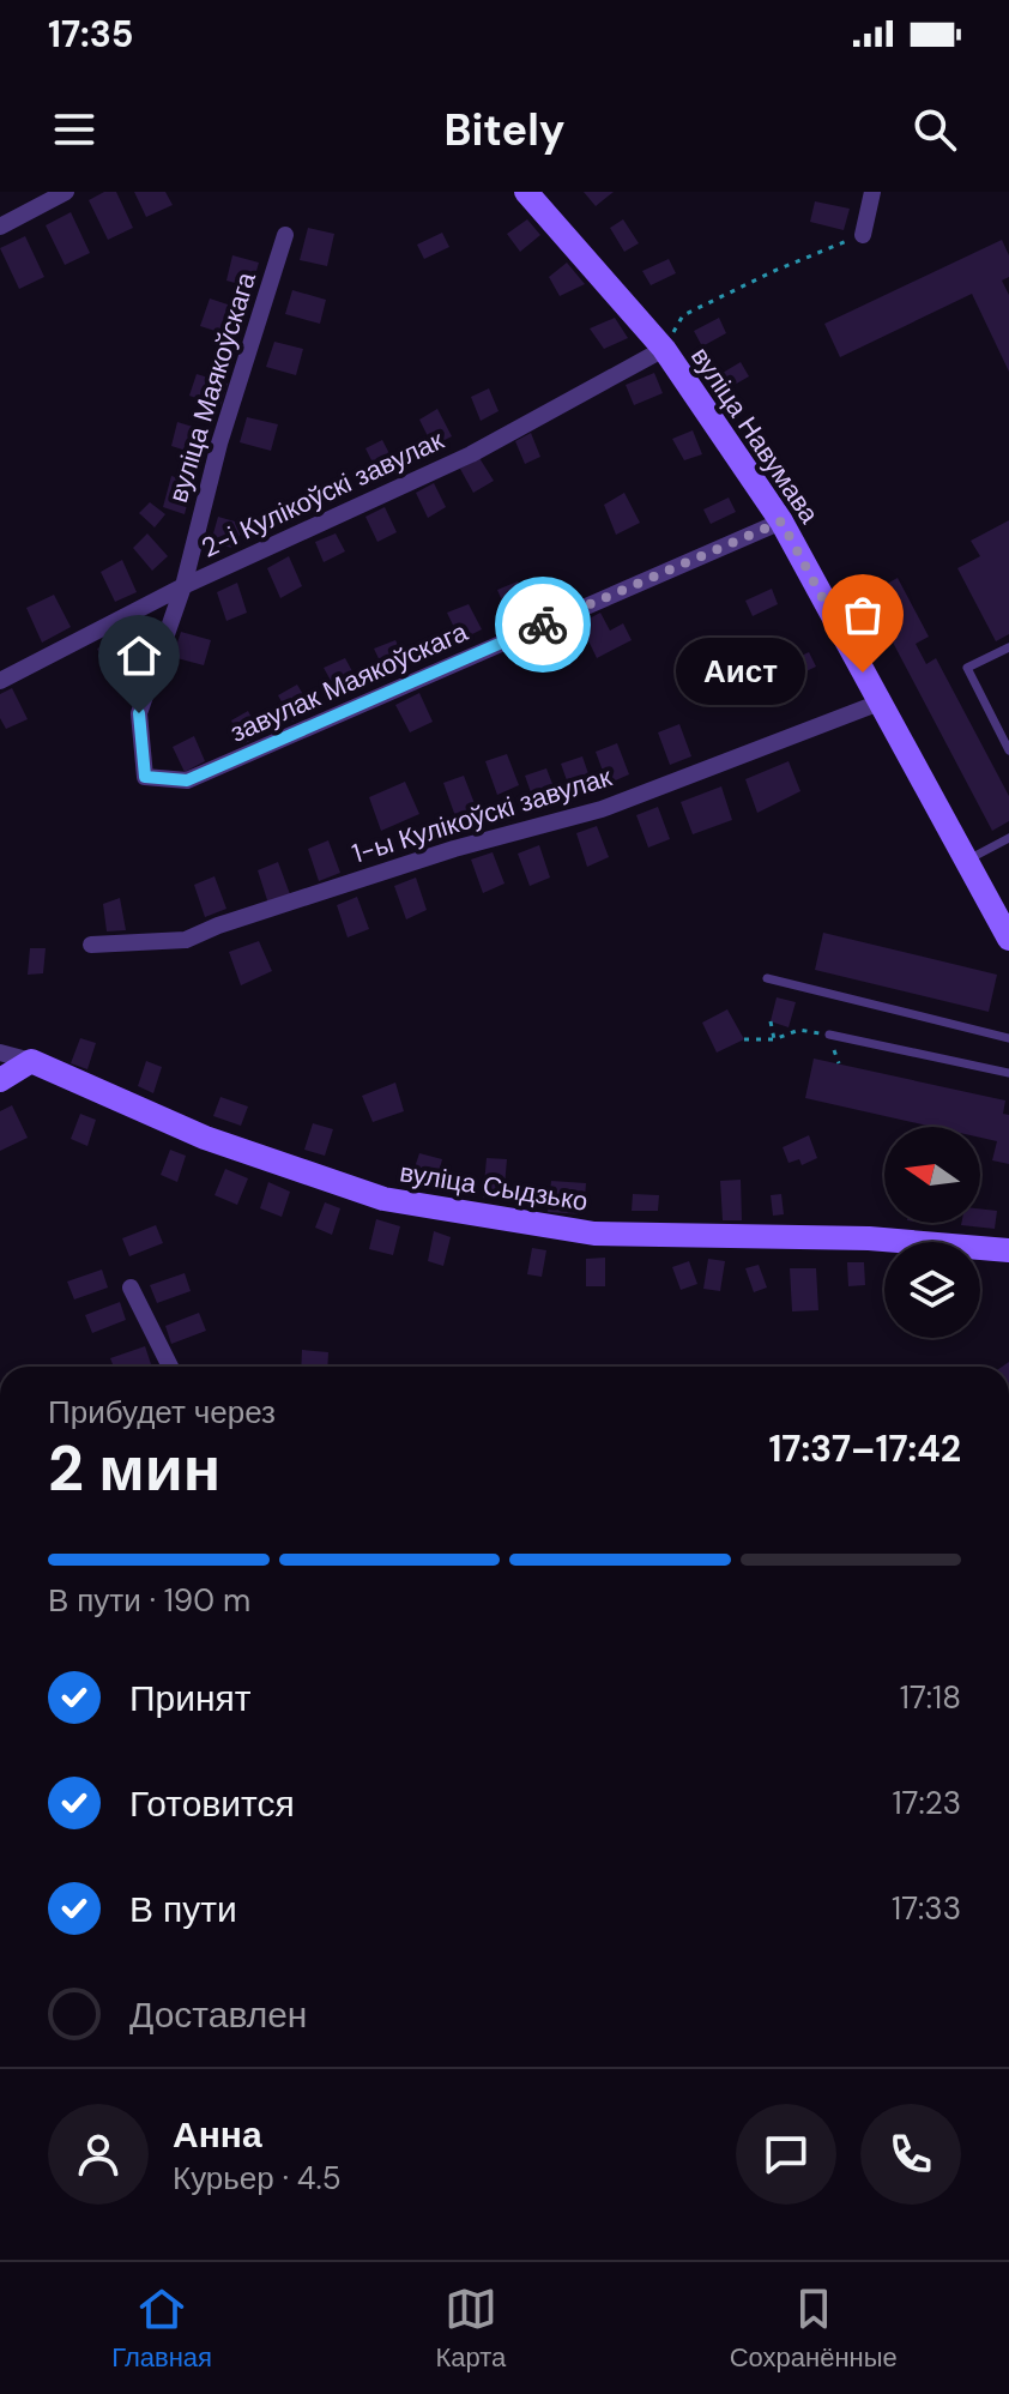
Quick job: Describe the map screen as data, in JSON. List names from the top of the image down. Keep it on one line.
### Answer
{"streets":{"street":["вуліца Маякоўскага","вуліца Навумава","2-і Кулікоўскі завулак","завулак Маякоўскага","1-ы Кулікоўскі завулак","вуліца Сыдзько"]},"crossings":[["вуліца Маякоўскага","2-і Кулікоўскі завулак"],["вуліца Маякоўскага","завулак Маякоўскага"],["вуліца Навумава","2-і Кулікоўскі завулак"],["вуліца Навумава","завулак Маякоўскага"],["вуліца Навумава","1-ы Кулікоўскі завулак"]],"places":["Аист"],"north":"left","page":{"status":"17:35","header":"Bitely","bubble":"Аист","heading":["2 мин","Прибудет через","17:37–17:42"],"panel":["Анна","Курьер · 4.5"],"bar":"В пути · 190 m","list":[["Принят","17:18"],["Готовится","17:23"],["В пути","17:33"],"Доставлен"],"tabs":["Главная","Карта","Сохранённые"]}}
